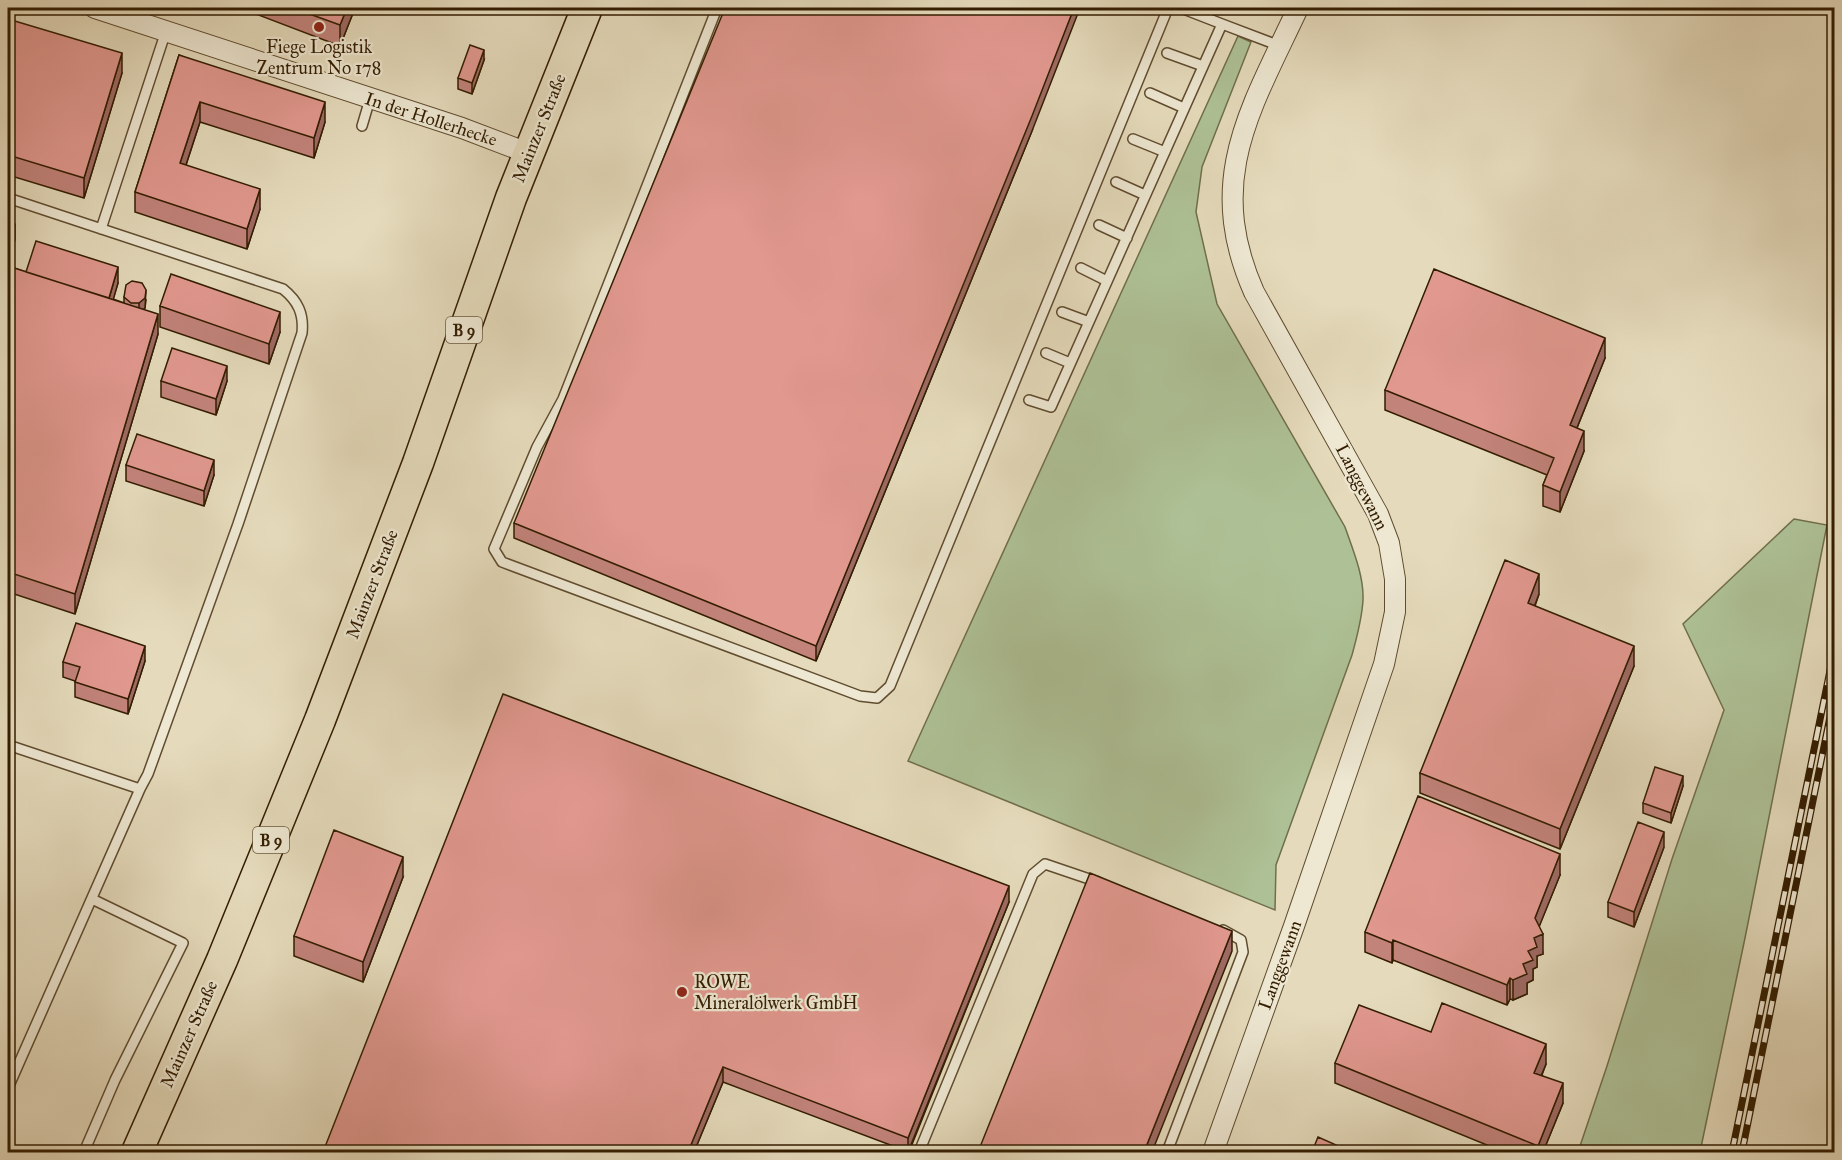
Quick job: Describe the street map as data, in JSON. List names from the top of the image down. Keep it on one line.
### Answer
{"streets":{"main road":["Mainzer Straße","B 9"],"street":["In der Hollerhecke","Langgewann"]},"crossings":[["In der Hollerhecke","Mainzer Straße"]],"places":["Fiege Logistik Zentrum No 178","ROWE Mineralölwerk GmbH"]}
